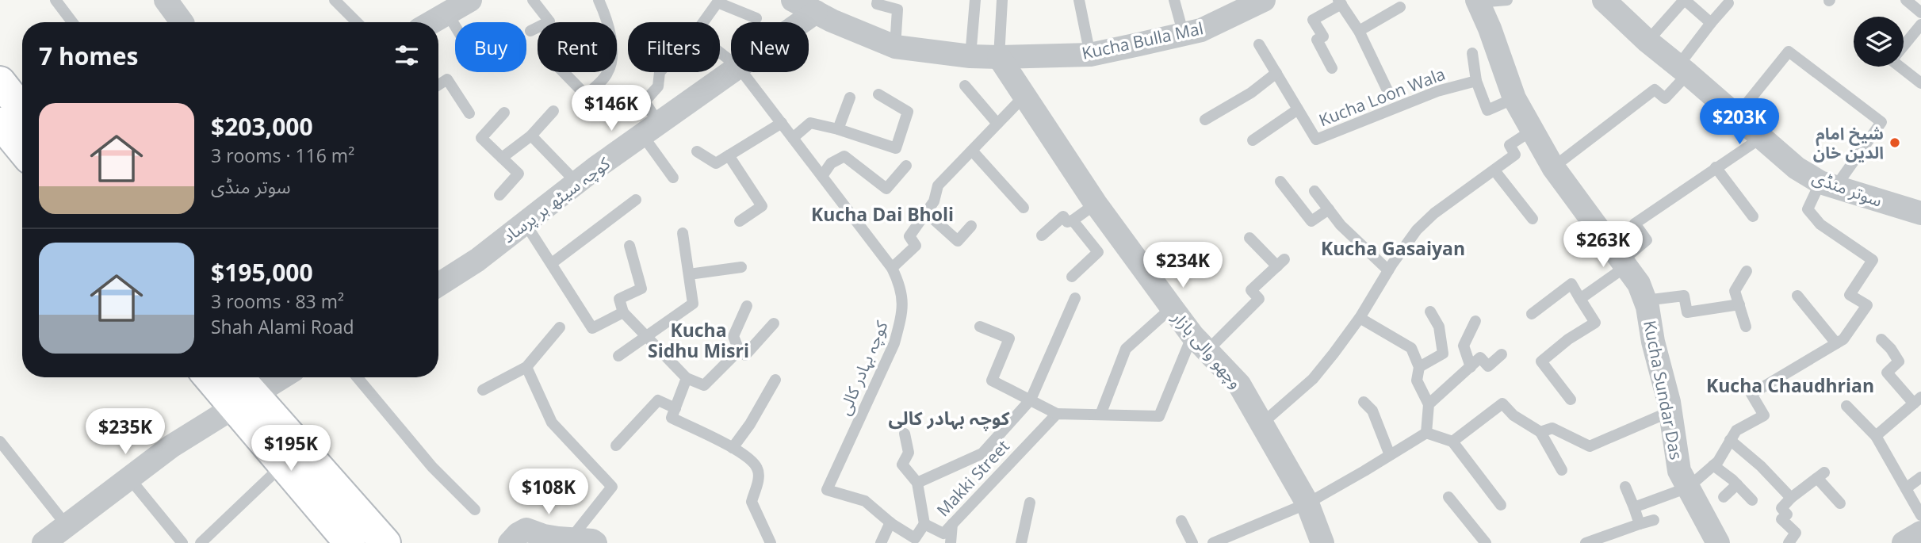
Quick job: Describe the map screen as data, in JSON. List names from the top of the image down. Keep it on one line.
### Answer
{"streets":{"street":["Kucha Bulla Mal","سوتر منڈی","کوچہ سیٹھ ہر پرساد","وچھو والی بازار","Kucha Sundar Das"],"lane":["Kucha Loon Wala","کوچہ بہادر کالی","Makki Street"]},"crossings":[["Kucha Bulla Mal","کوچہ سیٹھ ہر پرساد"],["Kucha Bulla Mal","وچھو والی بازار"],["کوچہ بہادر کالی","Makki Street"]],"districts":["Kucha Dai Bholi","Kucha Gasaiyan","Kucha Sidhu Misri","Kucha Chaudhrian","کوچہ بہادر کالی"],"places":["شیخ امام الدین خان"],"page":{"chip":["Buy","Rent","Filters","New"],"heading":"7 homes","price":["$146K","$203K","$263K","$234K","$235K","$195K","$108K"],"list":[{"name":"$203,000","note":"3 rooms · 116 m² · سوتر منڈی"},{"name":"$195,000","note":"3 rooms · 83 m² · Shah Alami Road"}]}}
